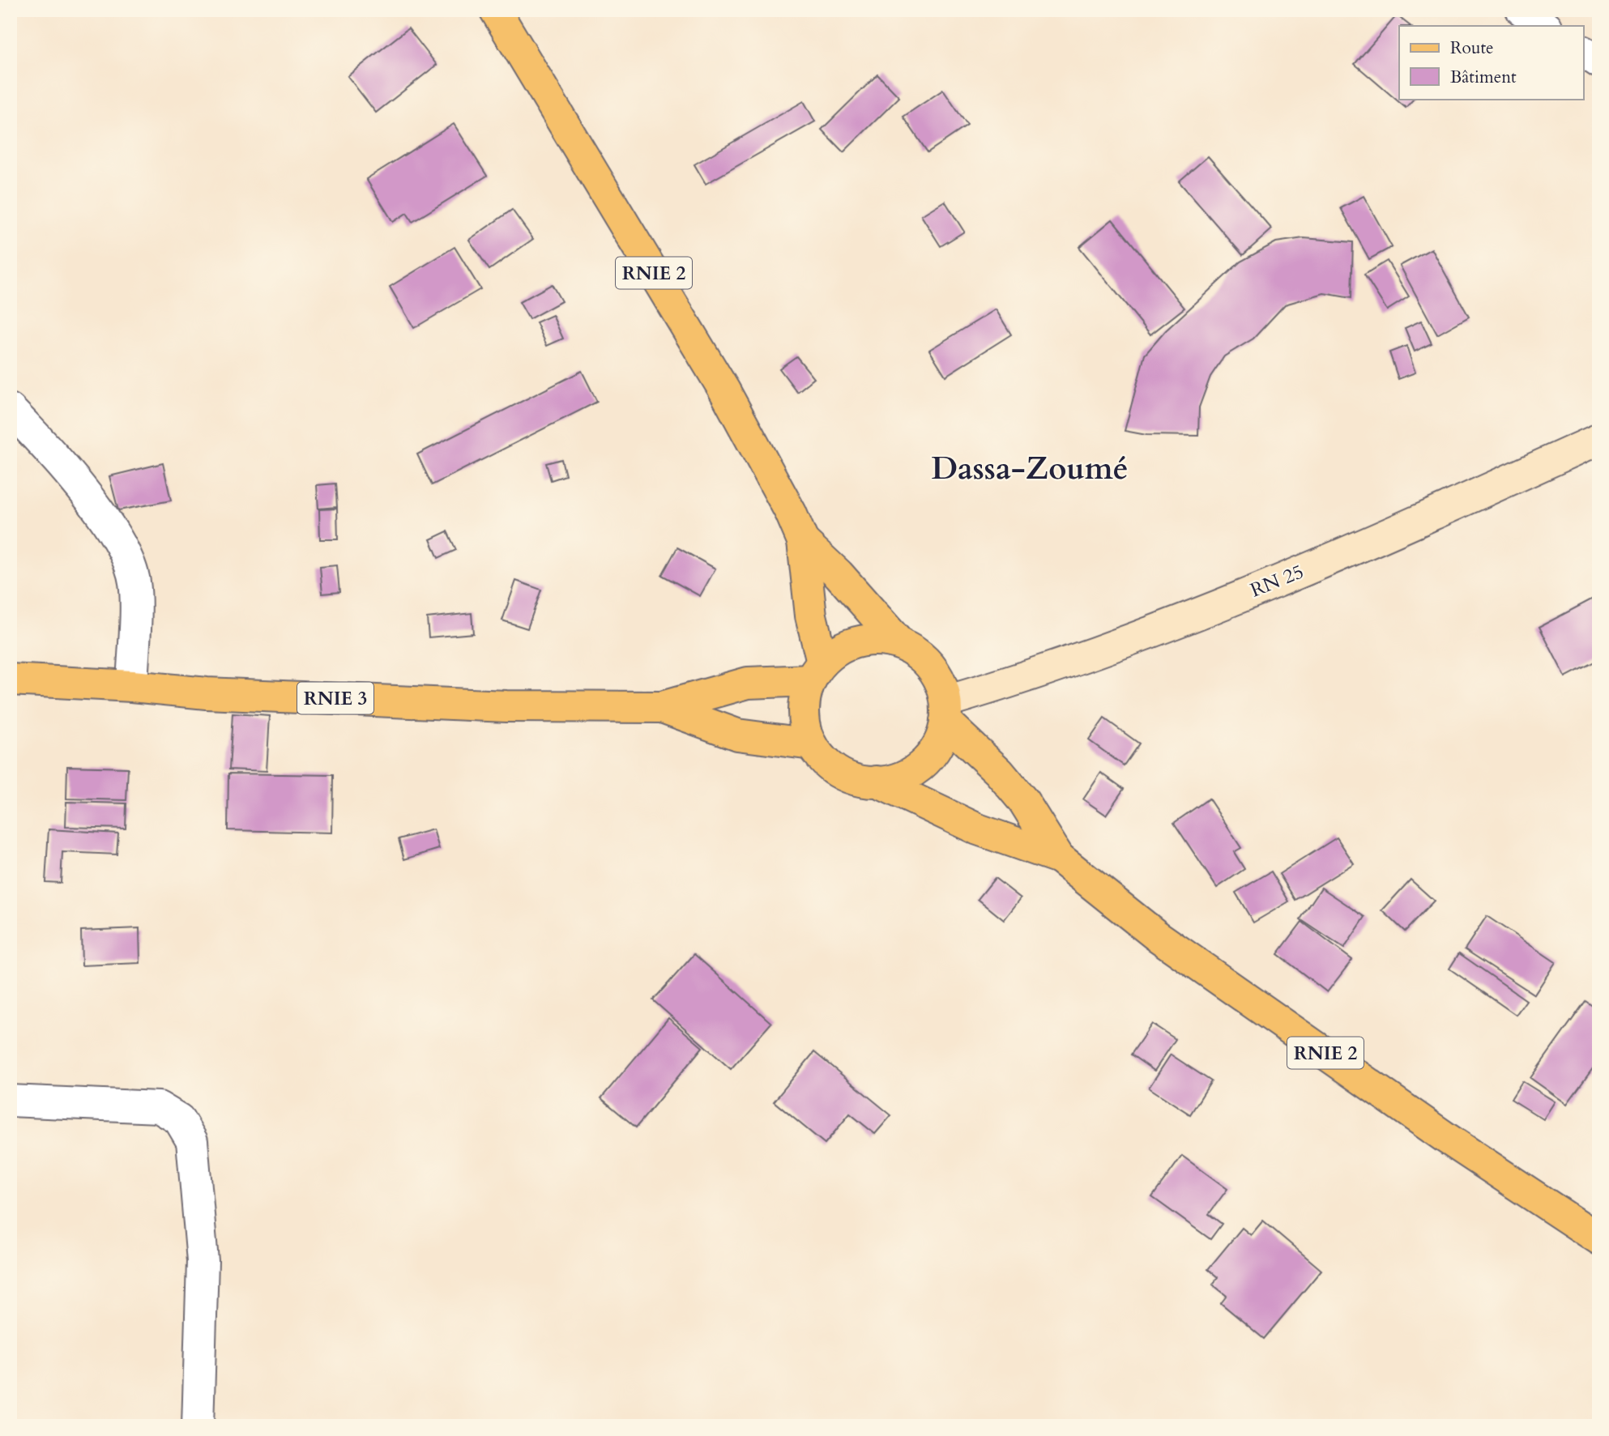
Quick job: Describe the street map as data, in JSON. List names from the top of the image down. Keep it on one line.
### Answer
{"streets":{"main road":["RNIE 2","RN 25","RNIE 3"]},"crossings":[["RNIE 2","RN 25"],["RNIE 2","RNIE 3"],["RN 25","RNIE 3"]],"districts":["Dassa-Zoumé"],"legend":["Route","Bâtiment"]}
